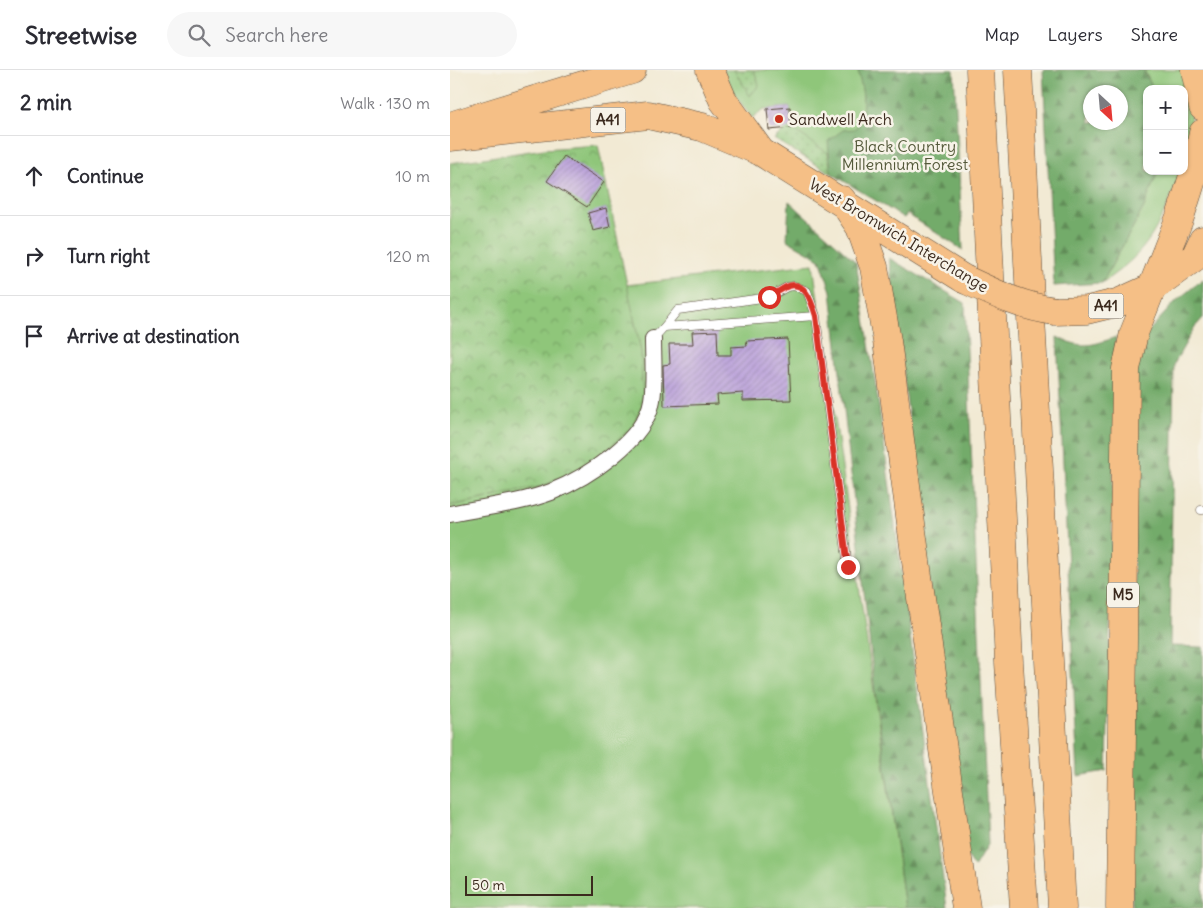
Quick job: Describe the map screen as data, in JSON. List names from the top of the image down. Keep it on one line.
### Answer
{"streets":{"highway":["A41","West Bromwich Interchange","M5"]},"crossings":[["A41","West Bromwich Interchange"],["West Bromwich Interchange","M5"]],"parks":["Black Country Millennium Forest"],"places":["Sandwell Arch"],"scale_bar":"50 m","north":"bottom right","page":{"header":"Streetwise","search":"Search here","nav":["Map","Layers","Share"],"heading":["2 min","Walk · 130 m"],"map_buttons":["+","−"],"list":[["Continue","10 m"],["Turn right","120 m"],"Arrive at destination"],"scale":"50 m"}}
